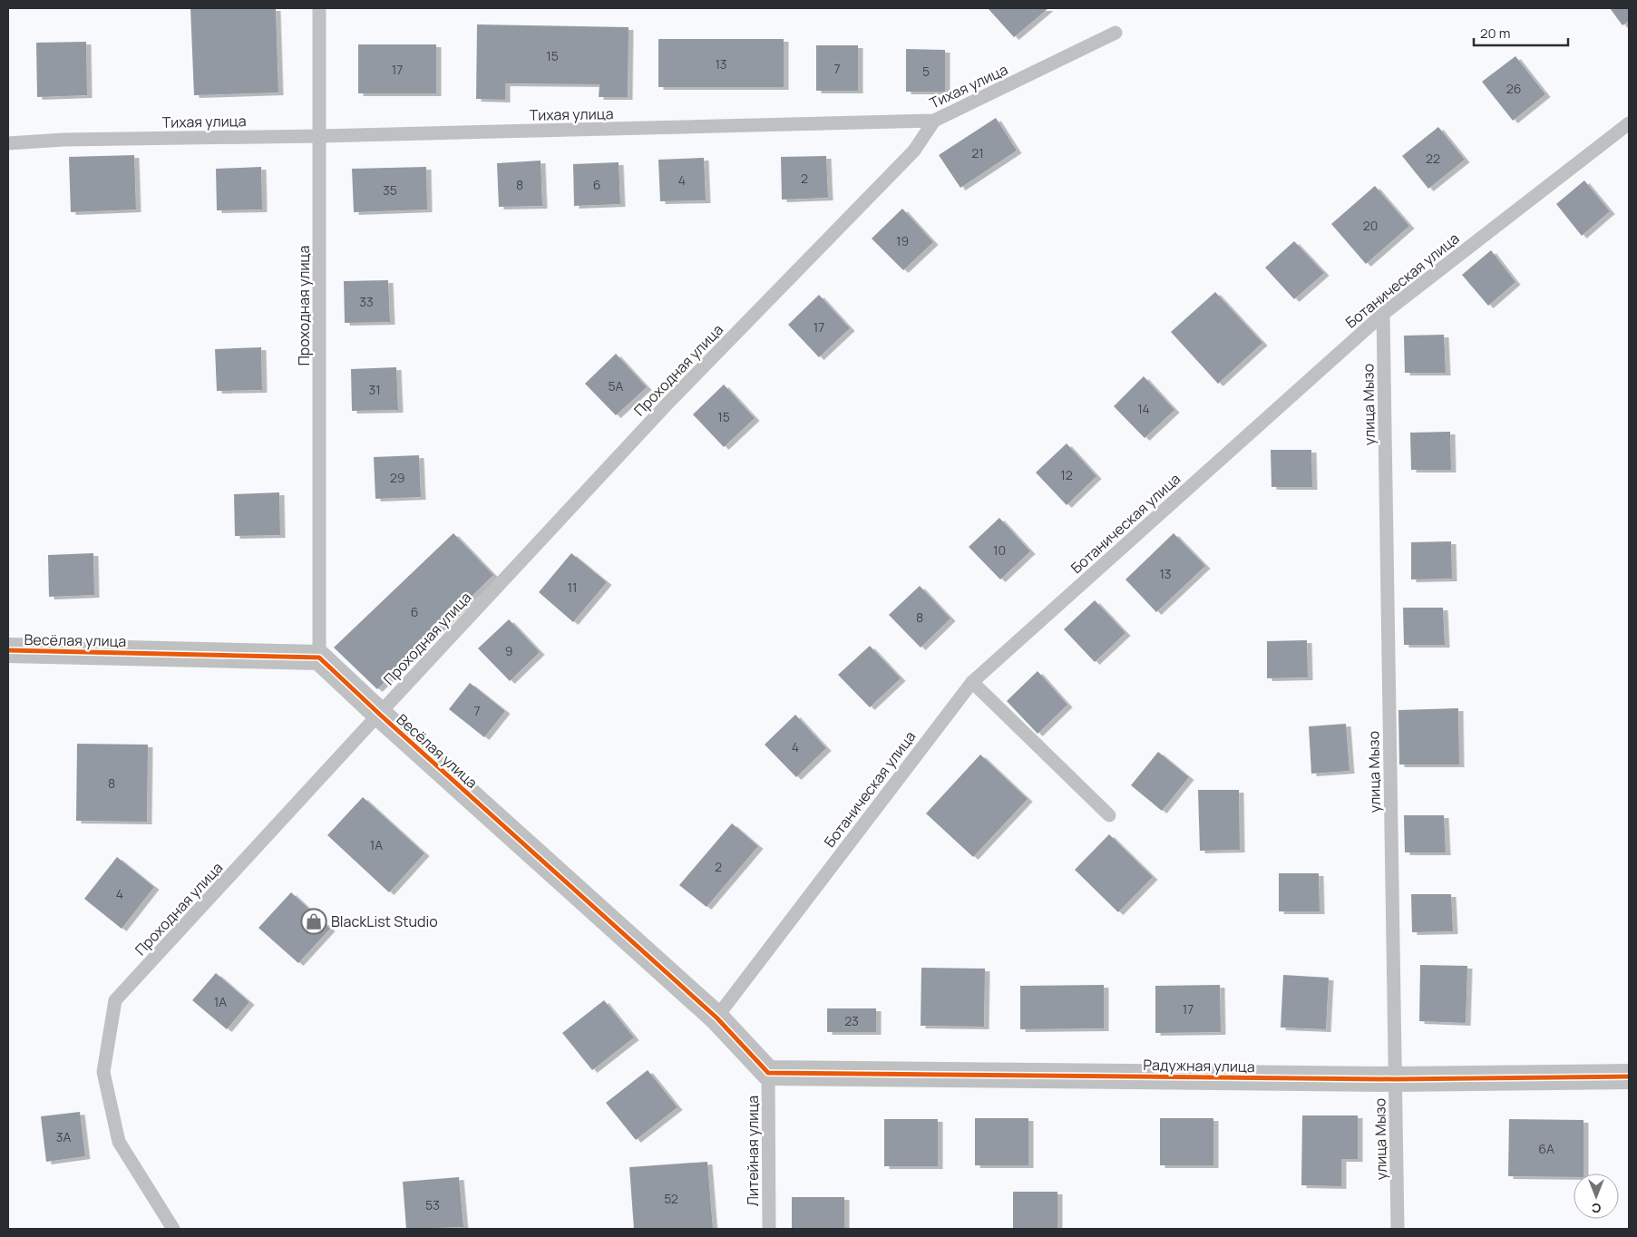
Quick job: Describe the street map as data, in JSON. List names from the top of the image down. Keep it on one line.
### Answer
{"streets":{"street":["Весёлая улица","Радужная улица"],"lane":["Тихая улица","Ботаническая улица","Проходная улица","улица Мызо","Литейная улица"]},"crossings":[["Тихая улица","Проходная улица"],["Ботаническая улица","улица Мызо"],["Ботаническая улица","Весёлая улица"],["Проходная улица","Весёлая улица"],["улица Мызо","Радужная улица"],["Весёлая улица","Радужная улица"],["Весёлая улица","Литейная улица"],["Радужная улица","Литейная улица"]],"places":{"shop":["BlackList Studio"]},"house_numbers":["15","13","7","17","5","26","21","22","2","4","8","6","35","20","19","33","17","5А","31","14","15","12","29","10","13","11","6","8","9","7","4","8","1А","2","4","1А","17","23","3А","6А","52","53"],"scale_bar":"20 m","north":"bottom"}
